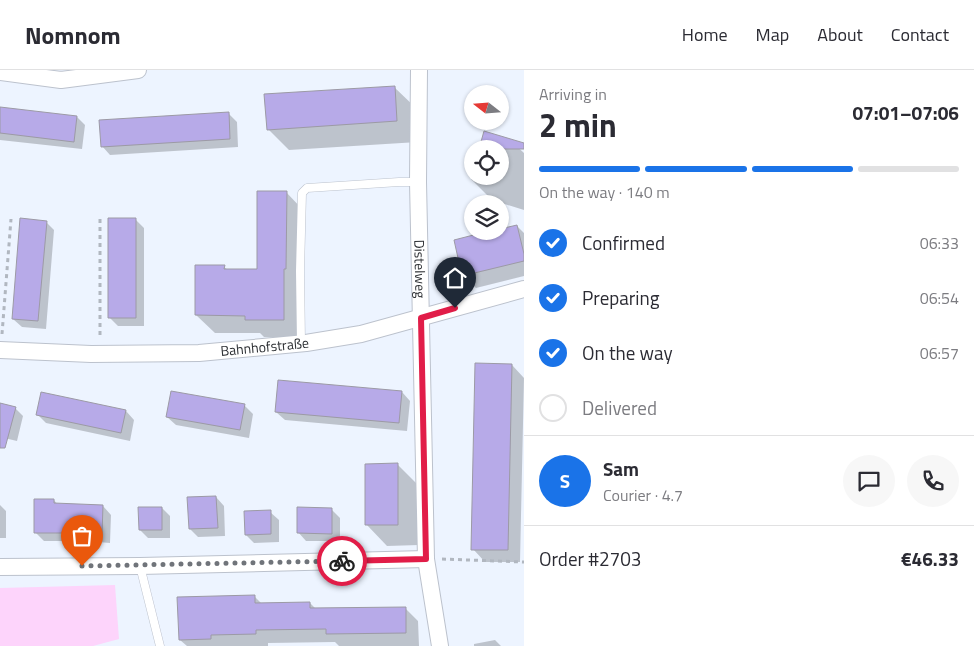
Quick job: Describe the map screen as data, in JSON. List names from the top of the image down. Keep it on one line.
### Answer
{"streets":{"street":["Distelweg","Bahnhofstraße"]},"crossings":[["Distelweg","Bahnhofstraße"]],"north":"left","page":{"header":"Nomnom","nav":["Home","Map","About","Contact"],"heading":["2 min","Arriving in","07:01–07:06"],"panel":["Sam","Courier · 4.7","Order #2703","€46.33"],"bar":"On the way · 140 m","list":[["Confirmed","06:33"],["Preparing","06:54"],["On the way","06:57"],"Delivered"],"round":"S"}}
